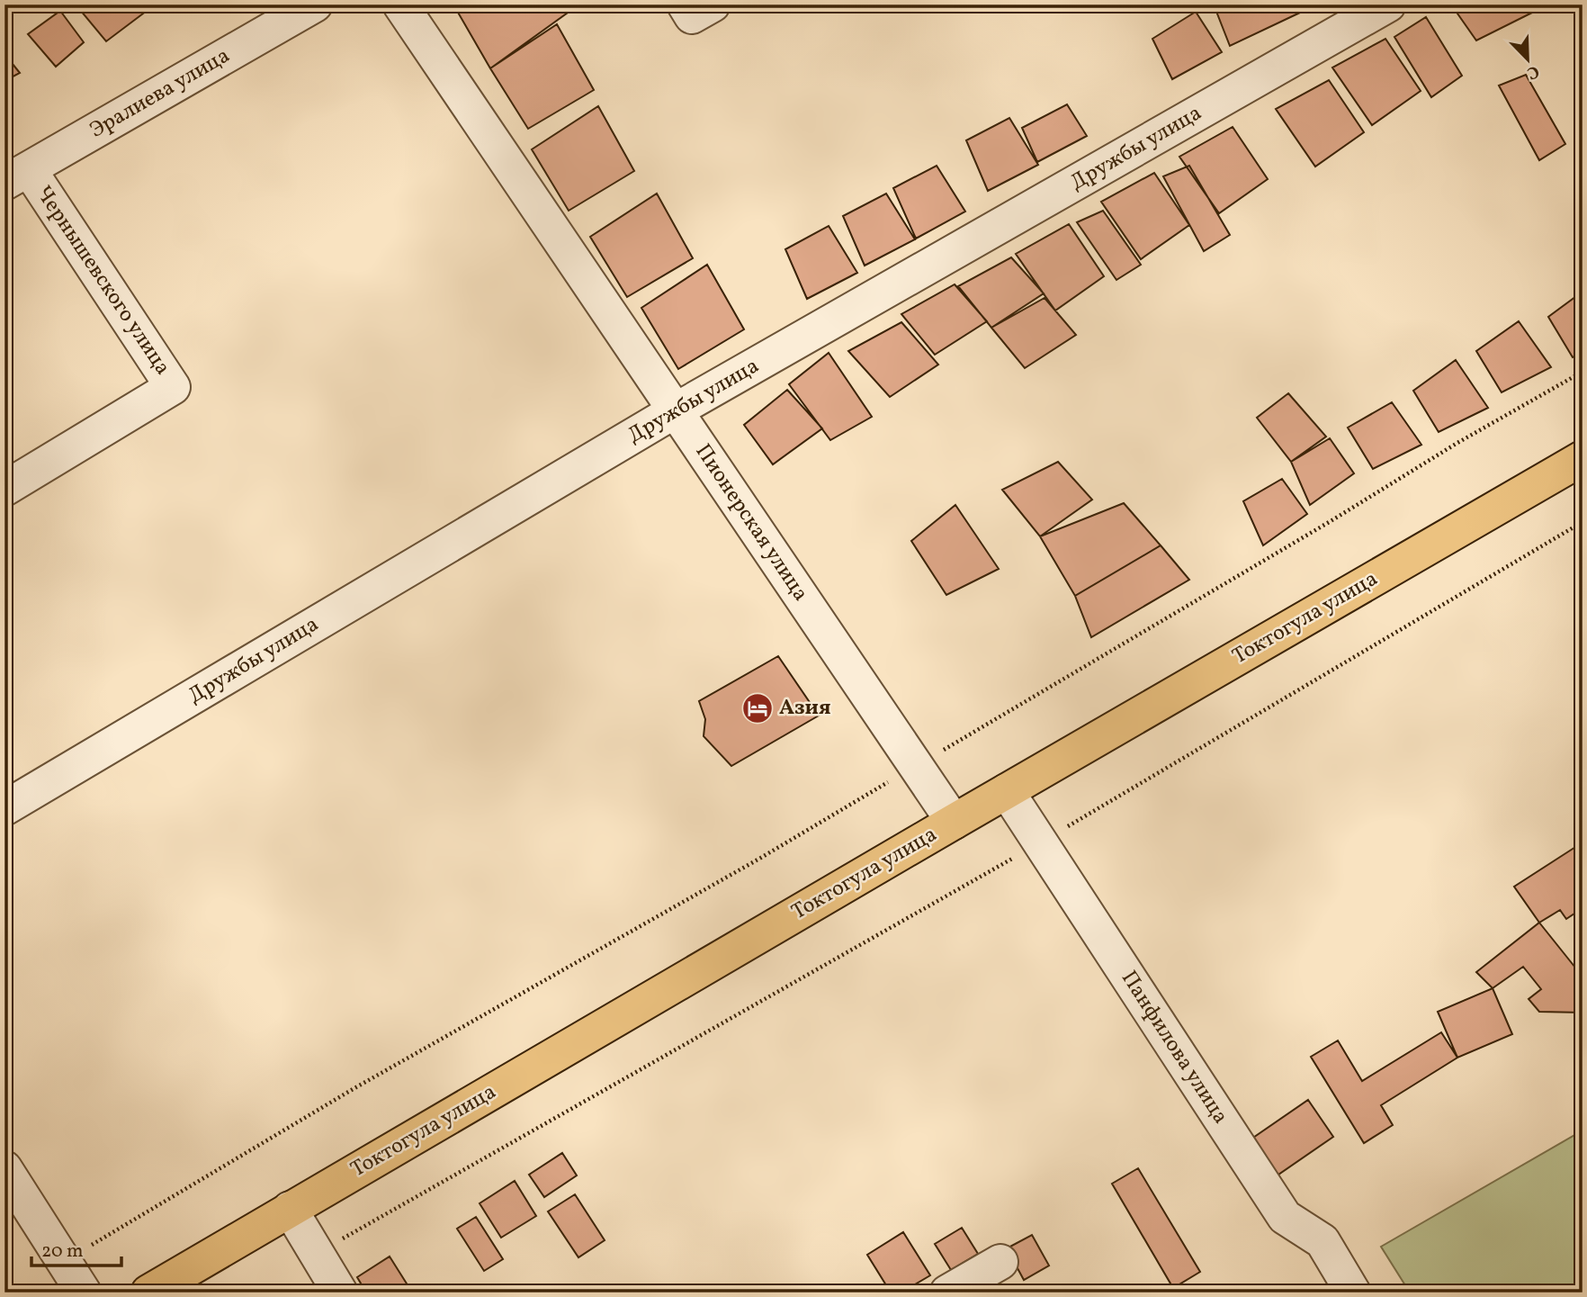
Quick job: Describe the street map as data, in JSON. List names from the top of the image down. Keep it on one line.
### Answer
{"streets":{"highway":["Токтогула улица"],"street":["Эралиева улица","Дружбы улица","Чернышевского улица","Пионерская улица","Панфилова улица"]},"crossings":[["Эралиева улица","Чернышевского улица"],["Дружбы улица","Пионерская улица"],["Пионерская улица","Токтогула улица"],["Токтогула улица","Панфилова улица"]],"places":{"hotel":["Aзия"]},"scale_bar":"20 m","north":"bottom right"}
